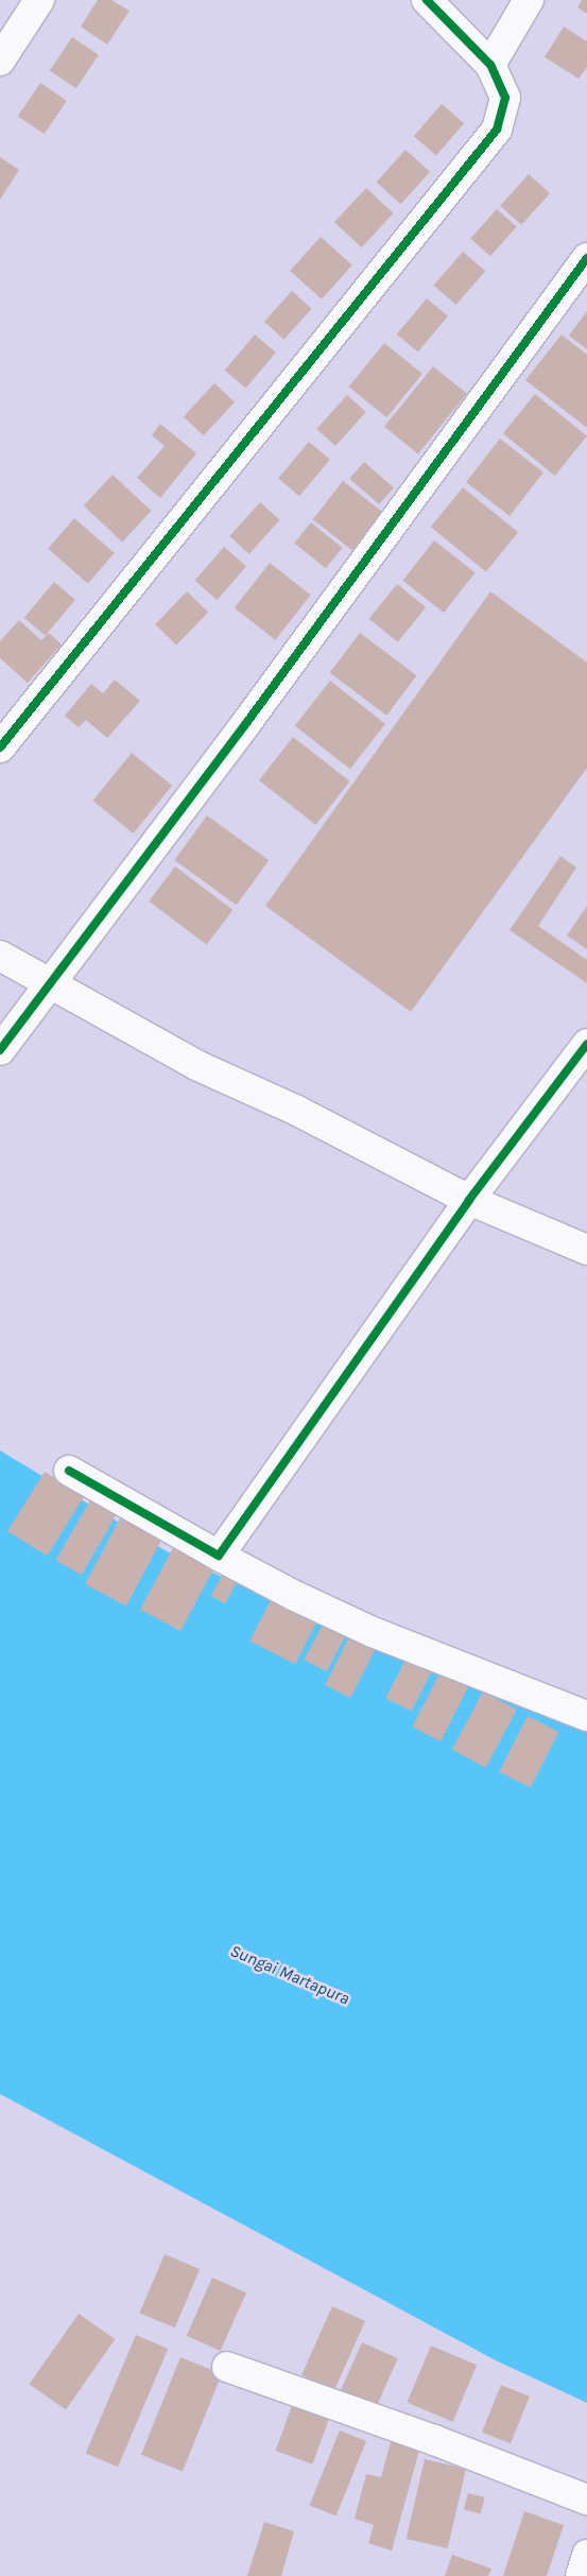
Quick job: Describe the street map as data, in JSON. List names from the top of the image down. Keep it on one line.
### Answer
{"water":["Sungai Martapura"]}
